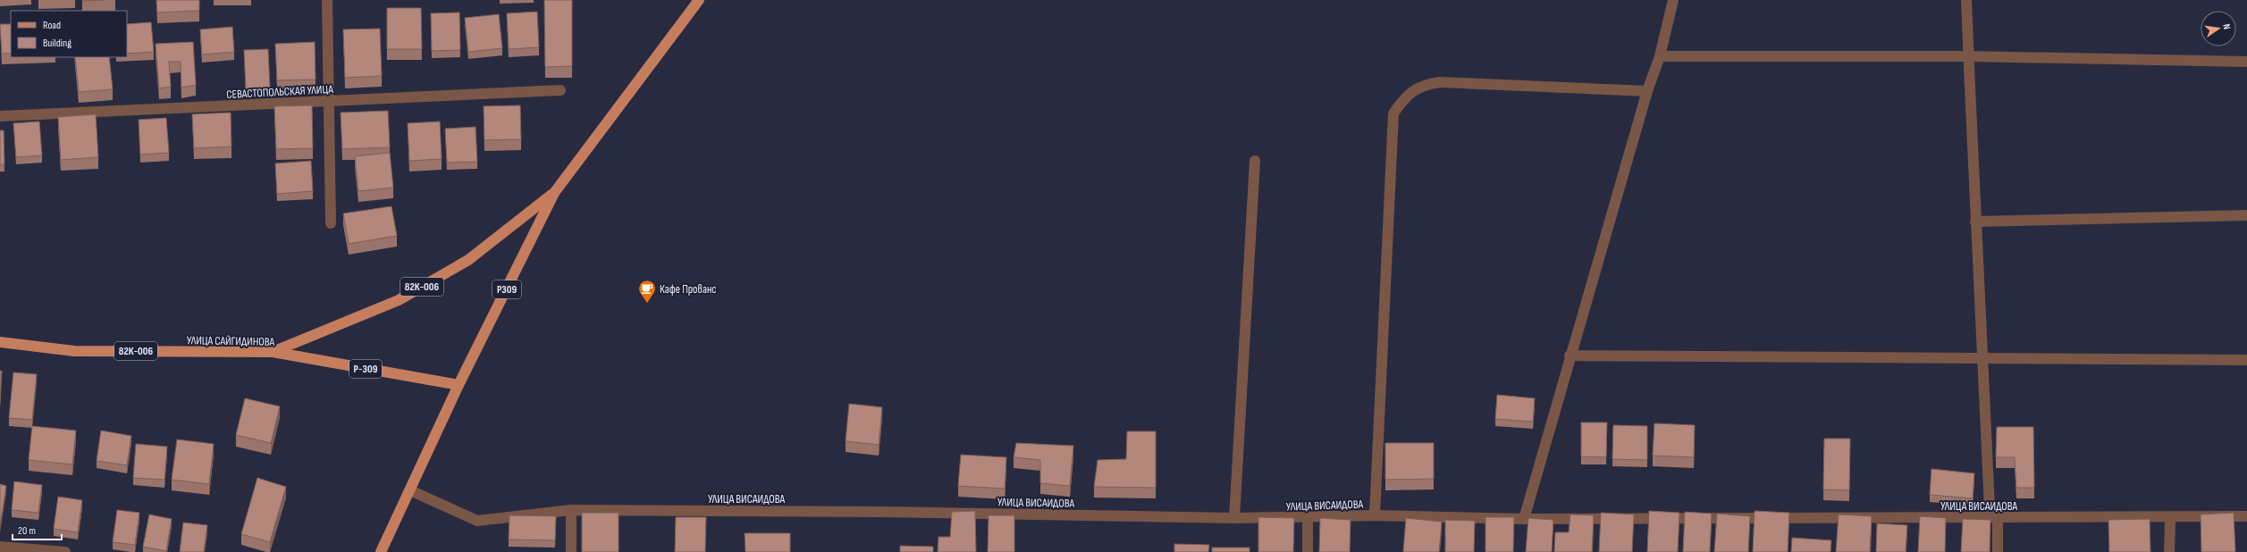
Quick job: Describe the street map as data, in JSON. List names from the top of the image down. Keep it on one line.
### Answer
{"streets":{"main road":["82К-006","Р309","УЛИЦА САЙГИДИНОВА","Р-309"],"street":["СЕВАСТОПОЛЬСКАЯ УЛИЦА","УЛИЦА ВИСАИДОВА"]},"crossings":[["82К-006","Р309"],["82К-006","УЛИЦА САЙГИДИНОВА"],["Р309","УЛИЦА САЙГИДИНОВА"]],"places":{"cafe":["Кафе Прованс"]},"legend":["Road","Building"],"scale_bar":"20 m","north":"right"}
